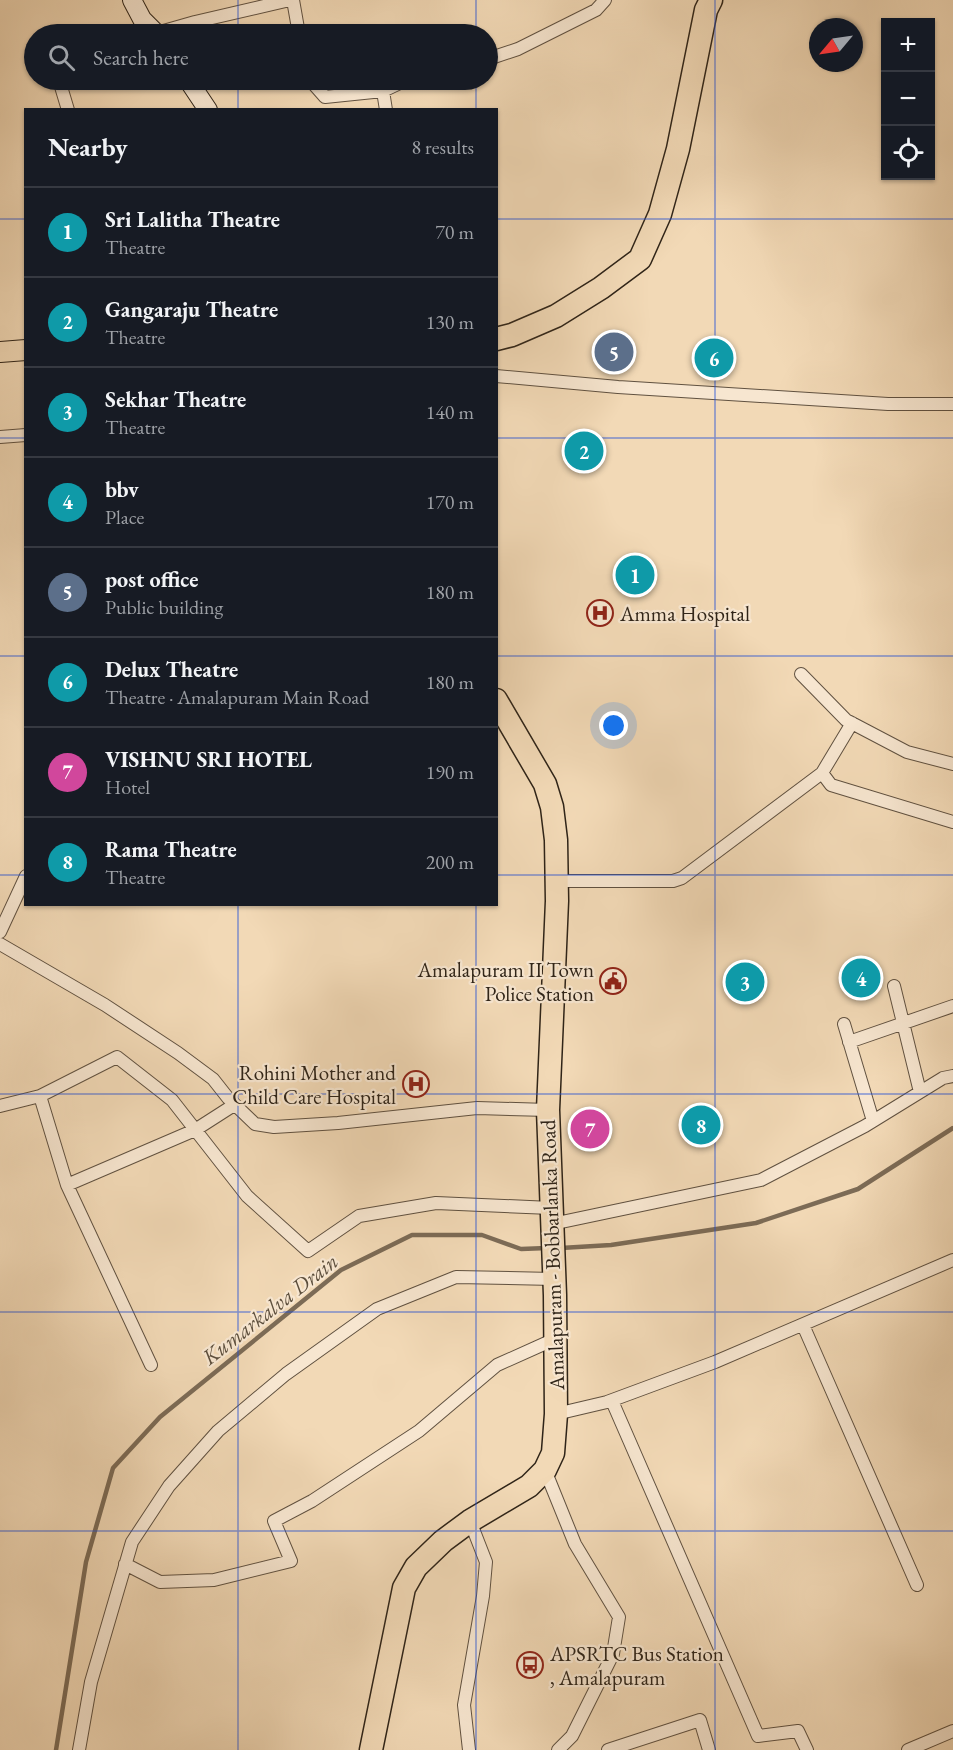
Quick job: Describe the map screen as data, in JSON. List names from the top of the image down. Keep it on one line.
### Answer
{"streets":{"highway":["Amalapuram - Bobbarlanka Road"]},"water":["Kumarkalva Drain"],"places":{"hospital":["Amma Hospital","Rohini Mother and Child Care Hospital"],"public building":["Amalapuram II Town Police Station"],"bus stop":["APSRTC Bus Station , Amalapuram"]},"north":"bottom left","page":{"map_buttons":["+","−"],"search":"Search here","heading":["Nearby","8 results"],"list":[{"mark":"1","name":"Sri Lalitha Theatre","note":"Theatre","value":"70 m"},{"mark":"2","name":"Gangaraju Theatre","note":"Theatre","value":"130 m"},{"mark":"3","name":"Sekhar Theatre","note":"Theatre","value":"140 m"},{"mark":"4","name":"bbv","note":"Place","value":"170 m"},{"mark":"5","name":"post office","note":"Public building","value":"180 m"},{"mark":"6","name":"Delux Theatre","note":"Theatre · Amalapuram Main Road","value":"180 m"},{"mark":"7","name":"VISHNU SRI HOTEL","note":"Hotel","value":"190 m"},{"mark":"8","name":"Rama Theatre","note":"Theatre","value":"200 m"}],"pins":["5","6","2","1","4","3","8","7"]}}
